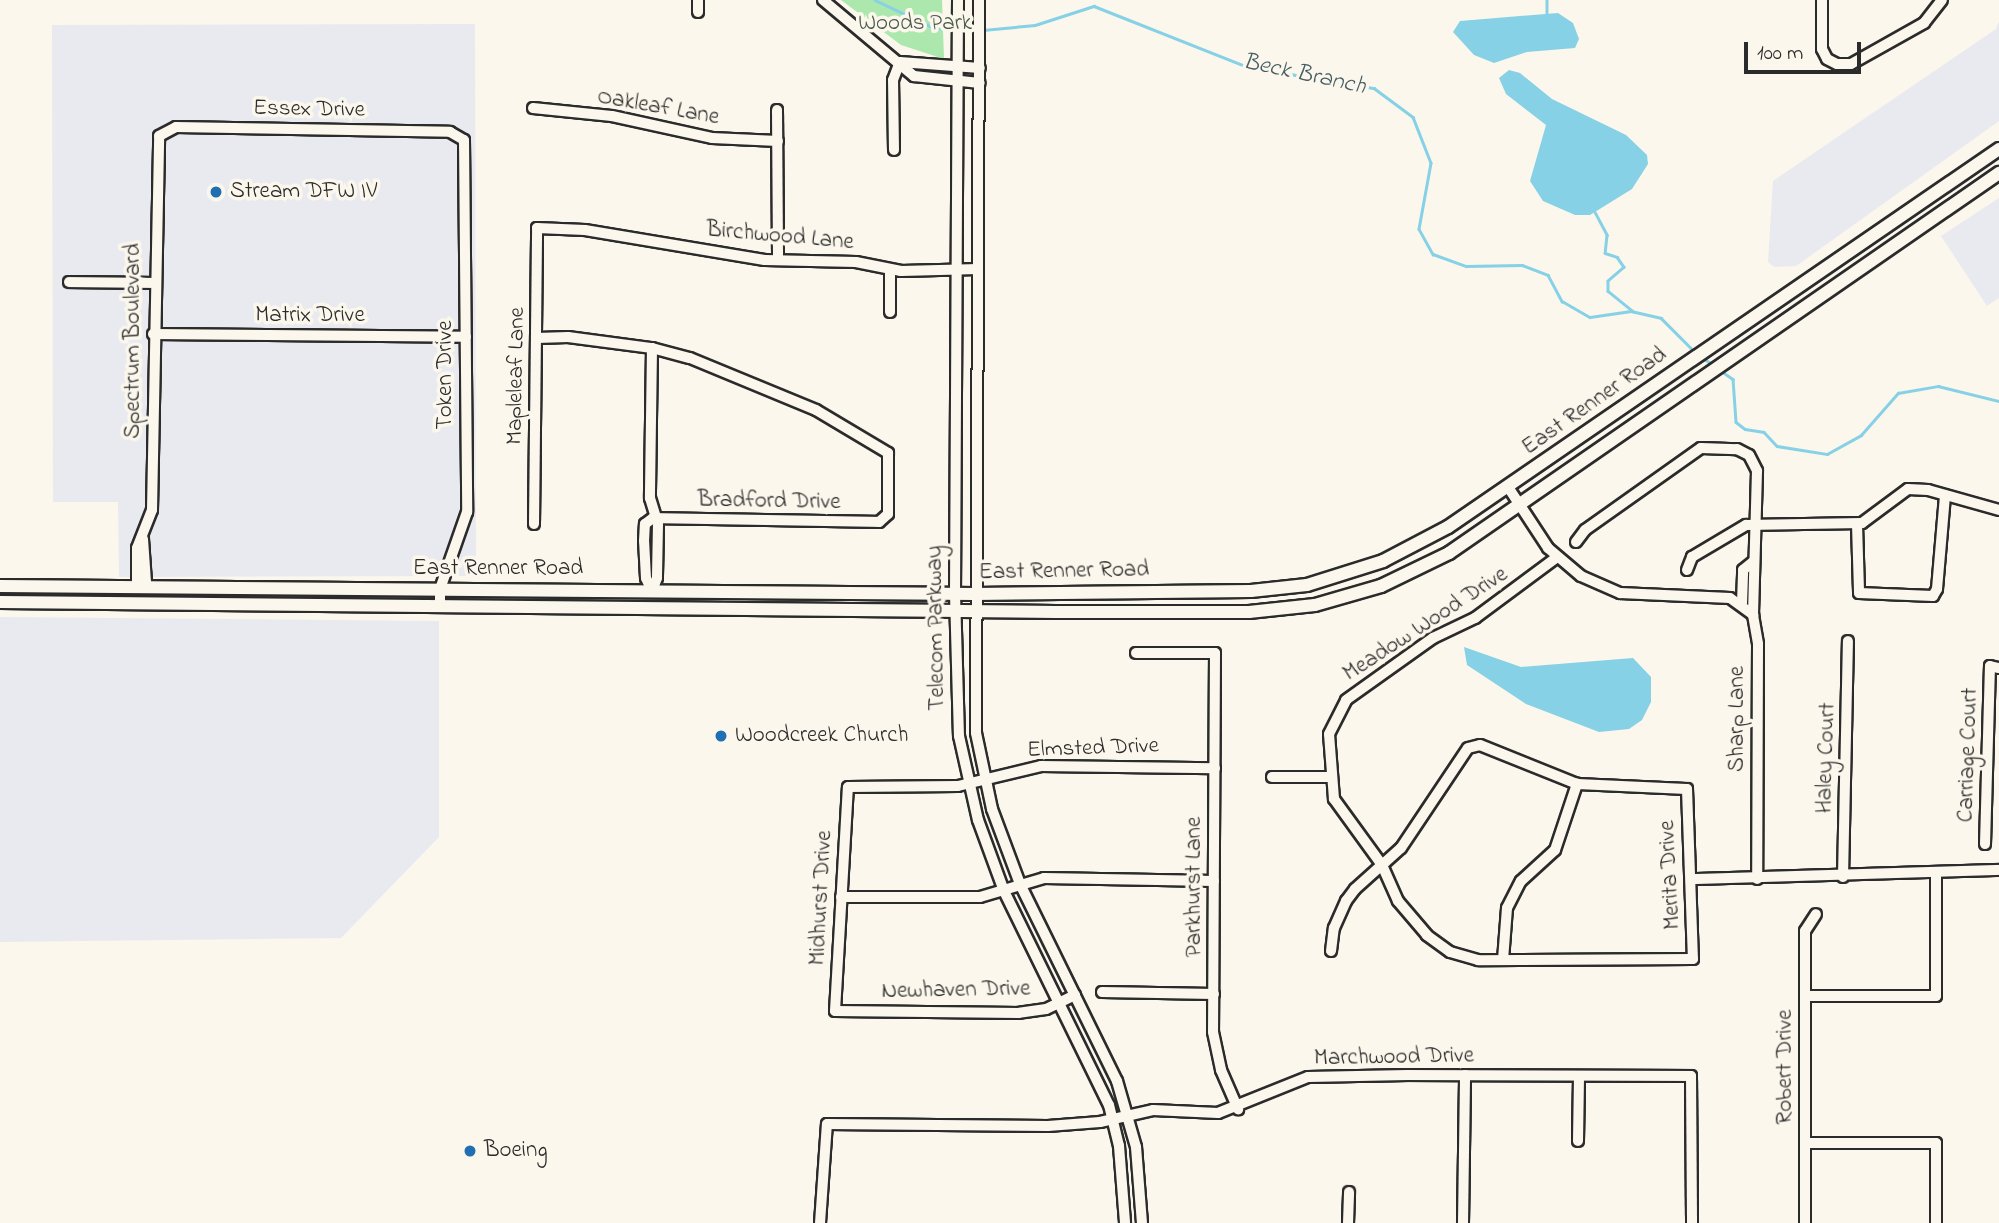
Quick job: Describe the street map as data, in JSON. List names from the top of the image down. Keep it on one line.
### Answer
{"streets":{"main road":["East Renner Road"],"street":["Oakleaf Lane","Essex Drive","Birchwood Lane","Matrix Drive","Spectrum Boulevard","Token Drive","Mapleleaf Lane","Bradford Drive","Meadow Wood Drive","Telecom Parkway","Sharp Lane","Elmsted Drive","Carriage Court","Haley Court","Merita Drive","Parkhurst Lane","Midhurst Drive","Newhaven Drive","Marchwood Drive","Robert Drive"]},"crossings":[["Essex Drive","Spectrum Boulevard"],["Essex Drive","Token Drive"],["Birchwood Lane","Mapleleaf Lane"],["Birchwood Lane","Telecom Parkway"],["Matrix Drive","Spectrum Boulevard"],["Matrix Drive","Token Drive"],["Spectrum Boulevard","East Renner Road"],["Token Drive","East Renner Road"],["East Renner Road","Telecom Parkway"],["Meadow Wood Drive","Merita Drive"],["Telecom Parkway","Elmsted Drive"],["Telecom Parkway","Newhaven Drive"],["Telecom Parkway","Marchwood Drive"],["Elmsted Drive","Parkhurst Lane"],["Elmsted Drive","Midhurst Drive"],["Parkhurst Lane","Marchwood Drive"],["Midhurst Drive","Newhaven Drive"]],"water":["Beck Branch"],"parks":["Woods Park"],"places":["Stream DFW IV","Woodcreek Church","Boeing"],"scale_bar":"100 m"}
